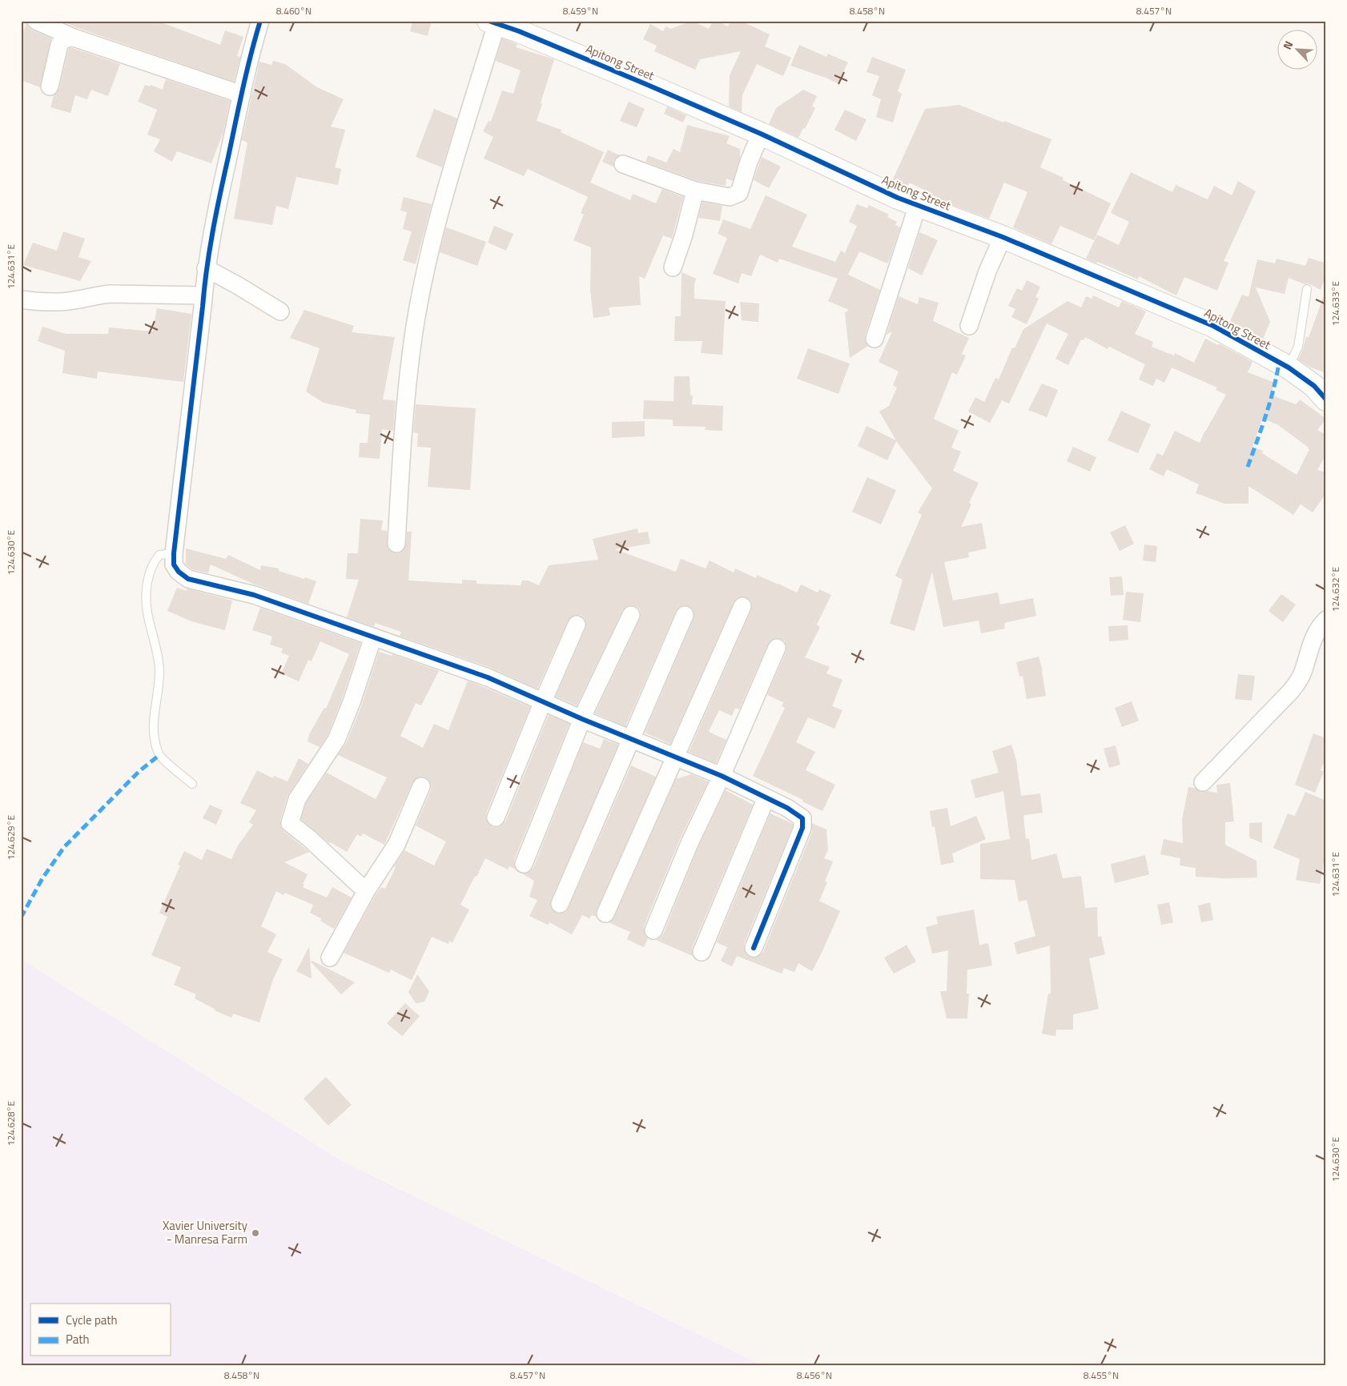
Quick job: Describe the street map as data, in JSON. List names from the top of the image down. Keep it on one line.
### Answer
{"streets":{"street":["Apitong Street"]},"places":["Xavier University - Manresa Farm"],"legend":["Cycle path","Path"],"north":"top left","coordinates":["8.460°N","8.459°N","8.458°N","8.457°N","124.631°E","124.633°E","124.630°E","124.632°E","124.629°E","124.628°E","8.456°N","8.455°N"]}
